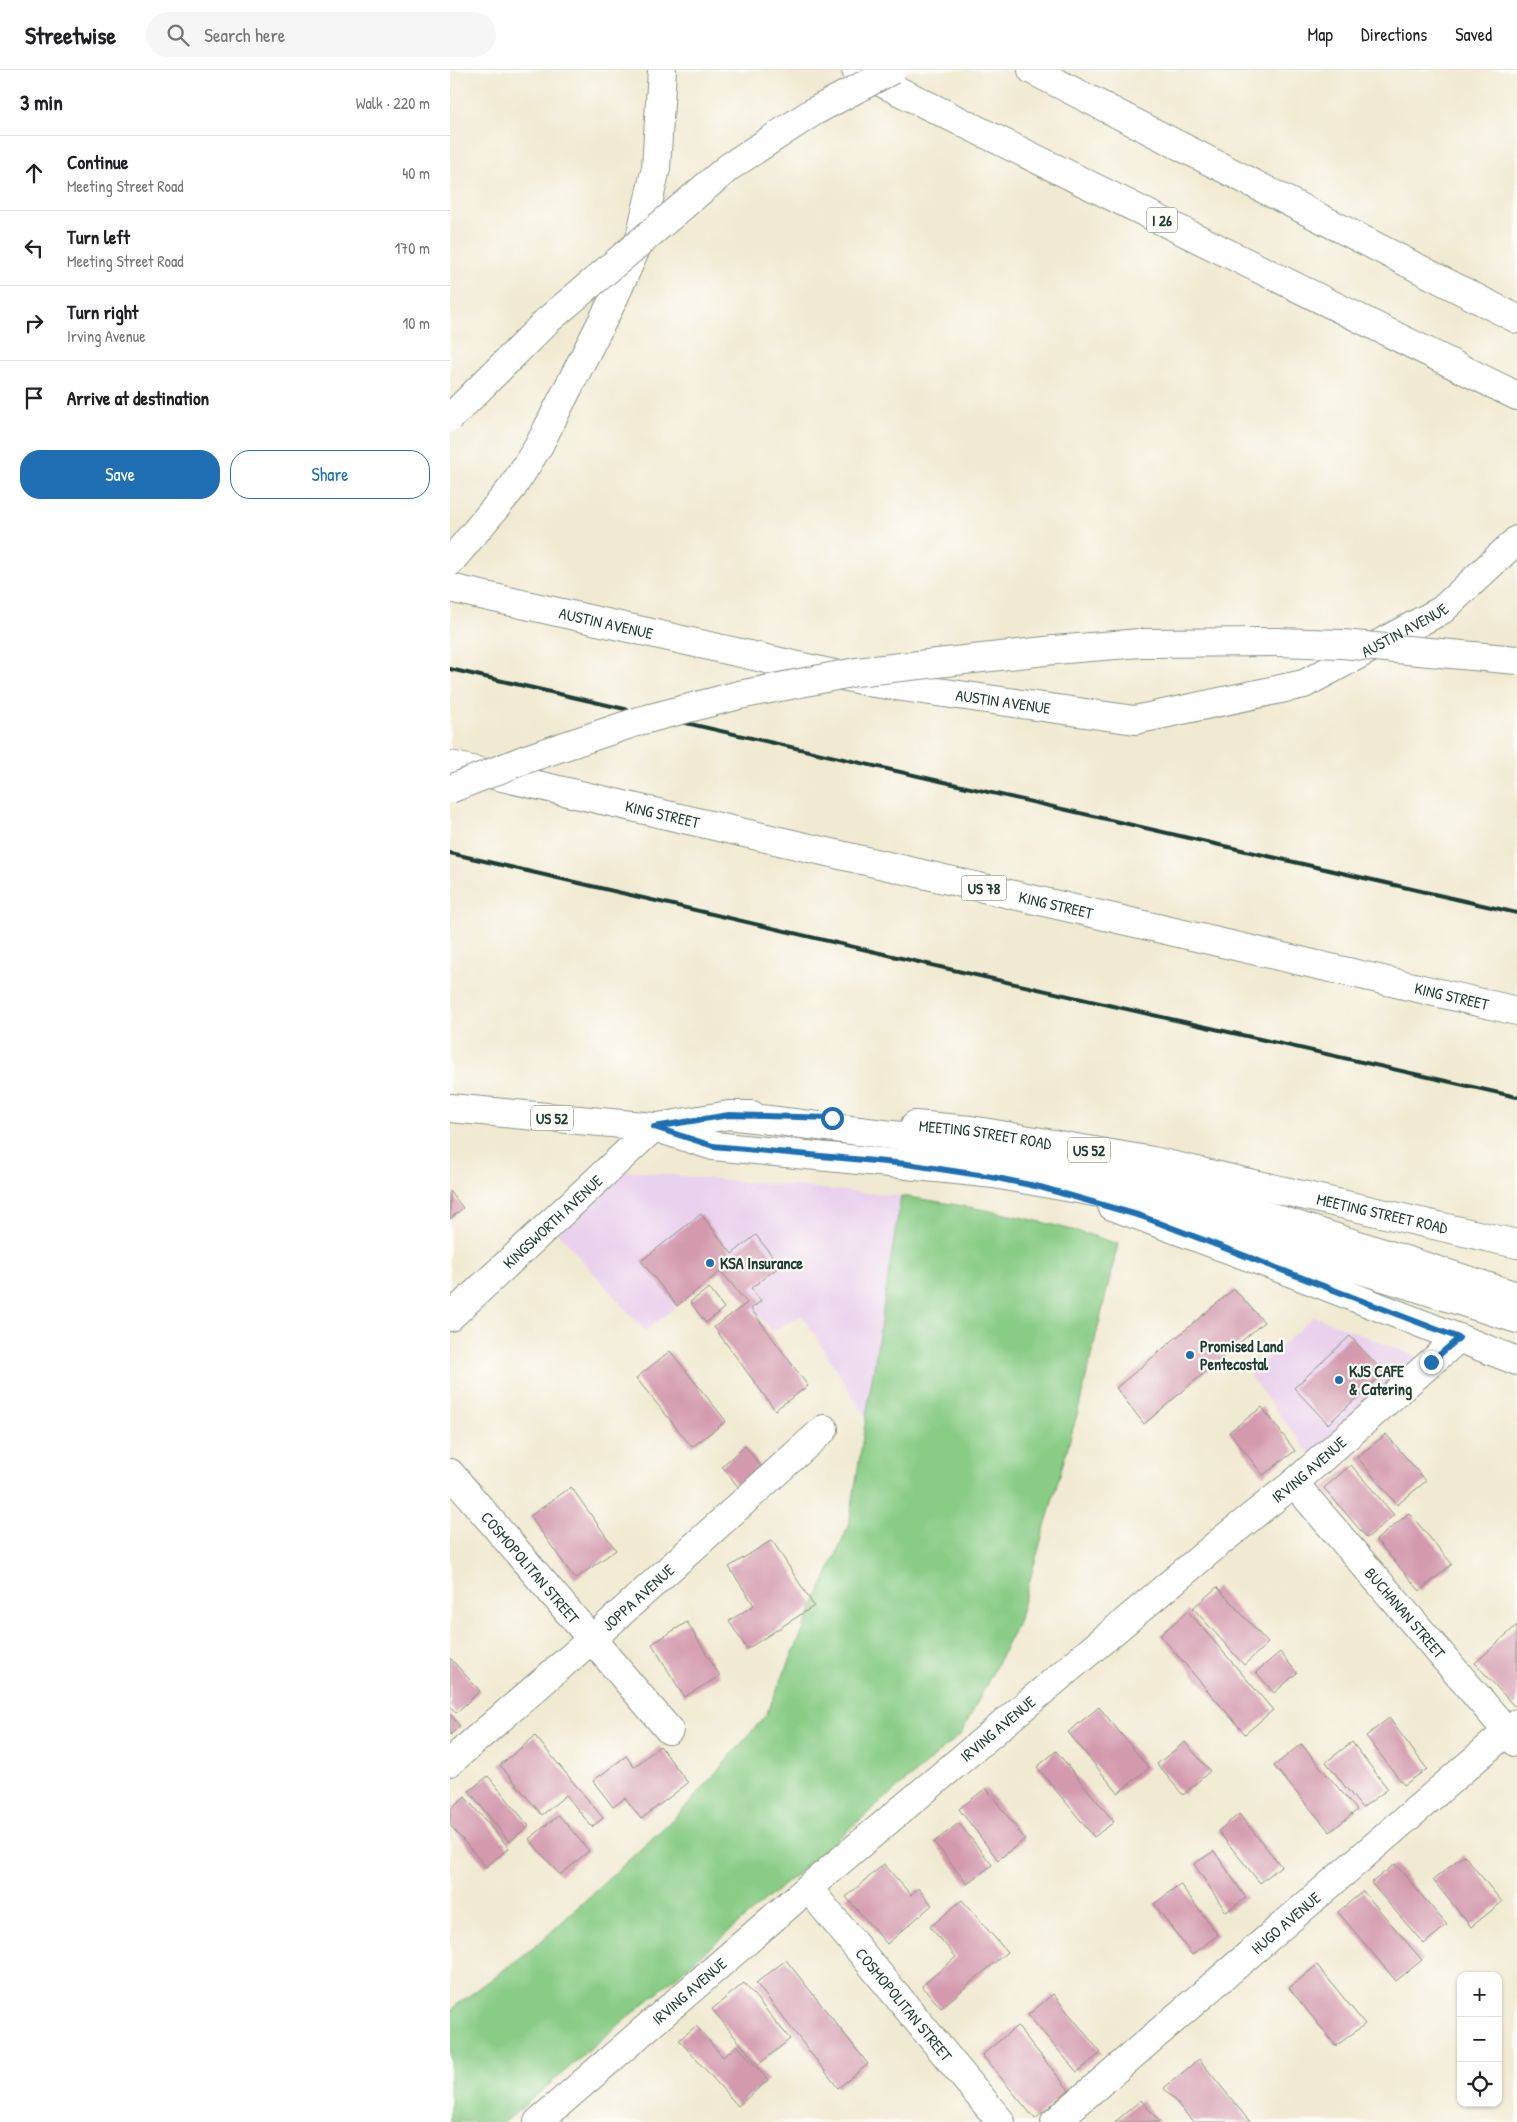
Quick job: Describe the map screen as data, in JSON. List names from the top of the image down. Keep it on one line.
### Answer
{"streets":{"main road":["I 26","AUSTIN AVENUE","KING STREET","US 78","US 52","MEETING STREET ROAD","KINGSWORTH AVENUE","IRVING AVENUE","COSMOPOLITAN STREET","JOPPA AVENUE","BUCHANAN STREET","HUGO AVENUE"]},"crossings":[["MEETING STREET ROAD","KINGSWORTH AVENUE"],["MEETING STREET ROAD","IRVING AVENUE"],["IRVING AVENUE","COSMOPOLITAN STREET"],["IRVING AVENUE","BUCHANAN STREET"],["COSMOPOLITAN STREET","JOPPA AVENUE"],["BUCHANAN STREET","HUGO AVENUE"]],"places":["KSA Insurance","Promised Land Pentecostal","KJS CAFE & Catering"],"page":{"header":"Streetwise","search":"Search here","nav":["Map","Directions","Saved"],"heading":["3 min","Walk · 220 m"],"list":[["Continue","Meeting Street Road","40 m"],["Turn left","Meeting Street Road","170 m"],["Turn right","Irving Avenue","10 m"],"Arrive at destination"],"buttons":["Save","Share"],"map_buttons":["+","−"]}}
